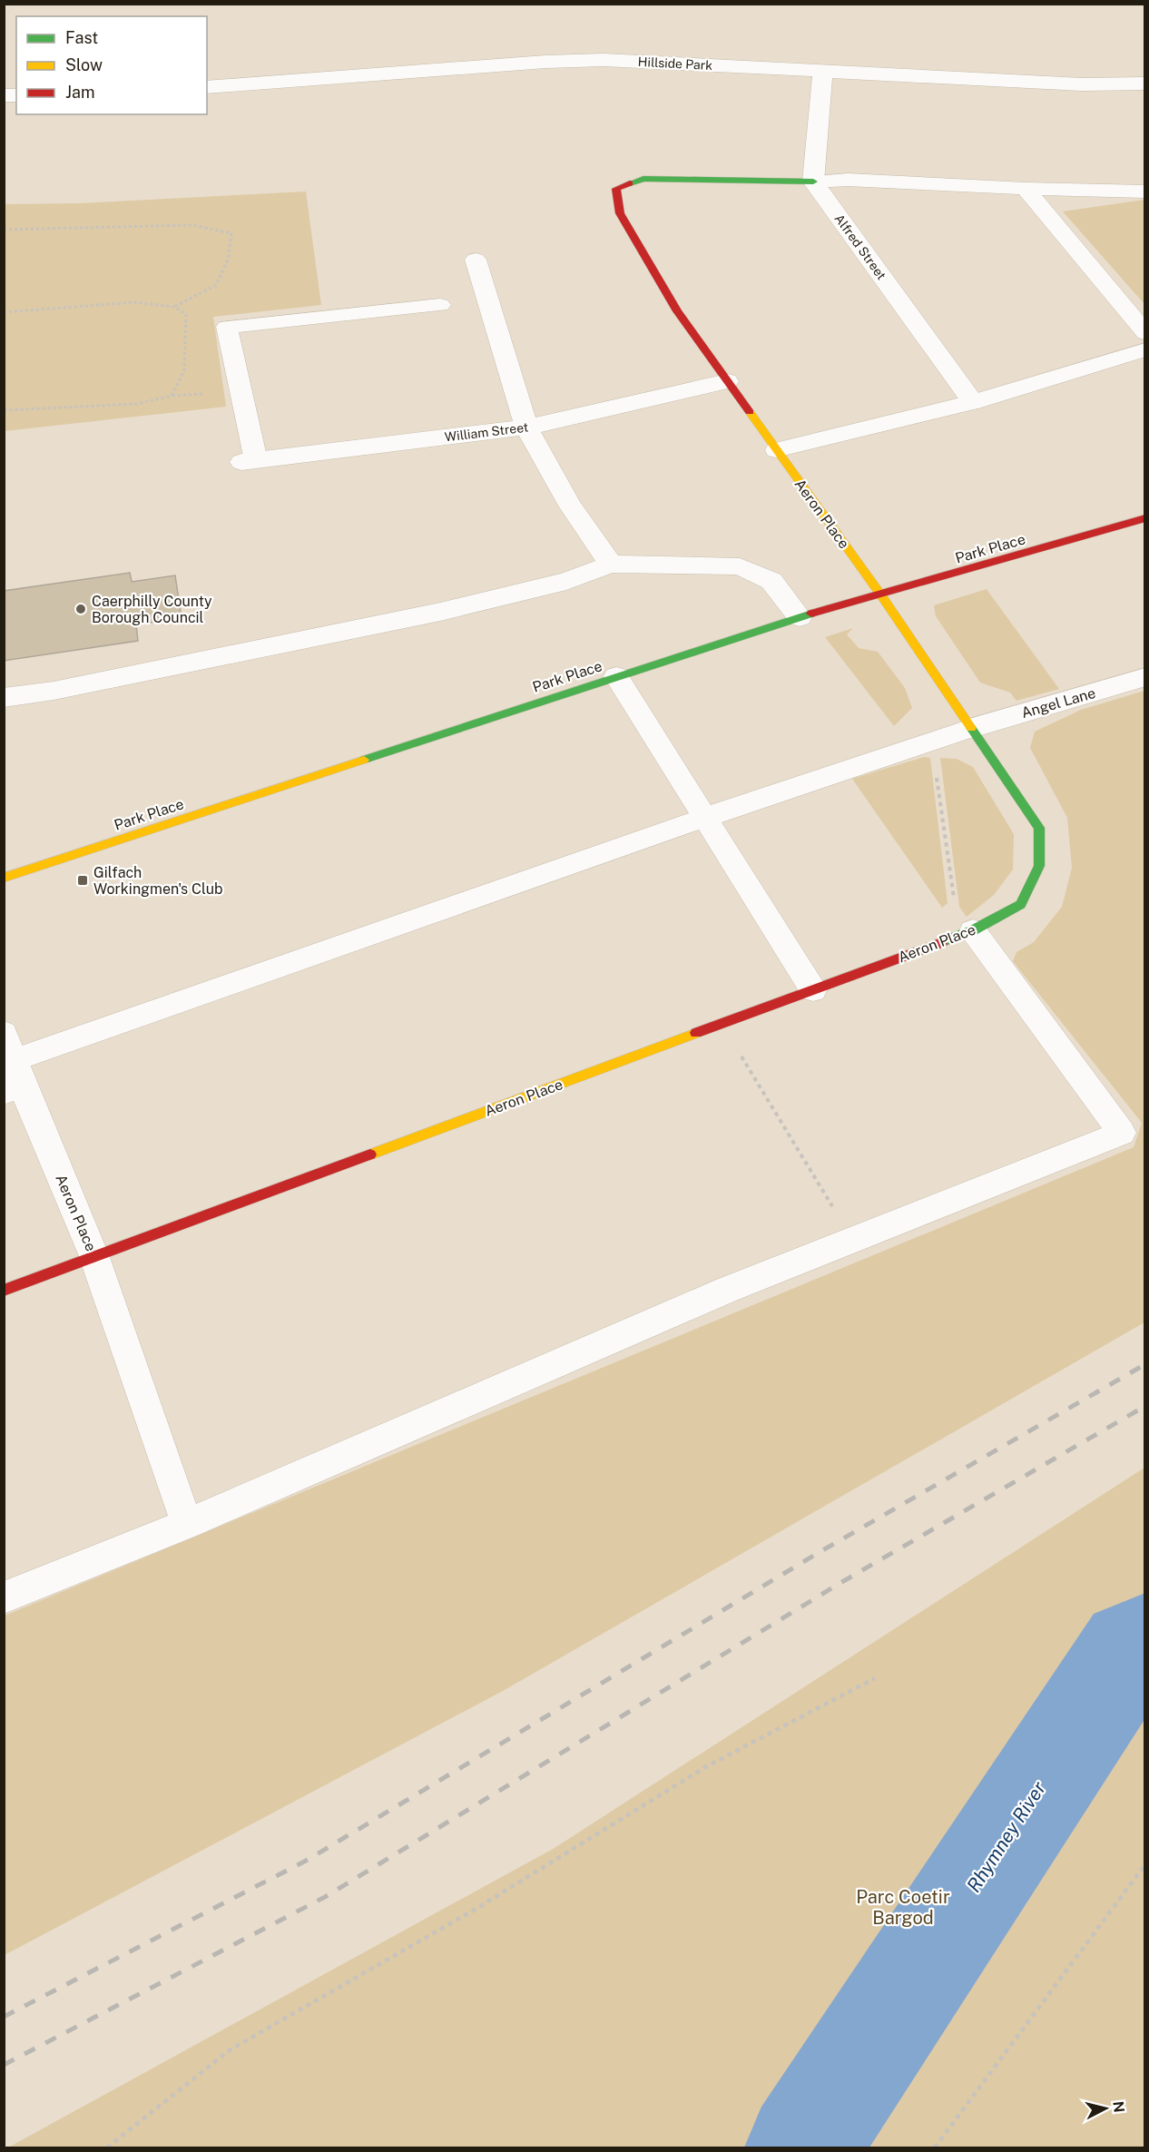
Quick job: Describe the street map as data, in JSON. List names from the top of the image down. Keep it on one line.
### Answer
{"streets":{"street":["Hillside Park","Alfred Street","William Street","Aeron Place","Park Place","Angel Lane"]},"crossings":[["Alfred Street","Aeron Place"],["William Street","Aeron Place"],["Aeron Place","Park Place"],["Aeron Place","Angel Lane"]],"water":["Rhymney River"],"parks":["Parc Coetir Bargod"],"places":{"other":["Caerphilly County Borough Council"],"transit":["Gilfach Workingmen's Club"]},"legend":["Fast","Slow","Jam"],"north":"right"}
